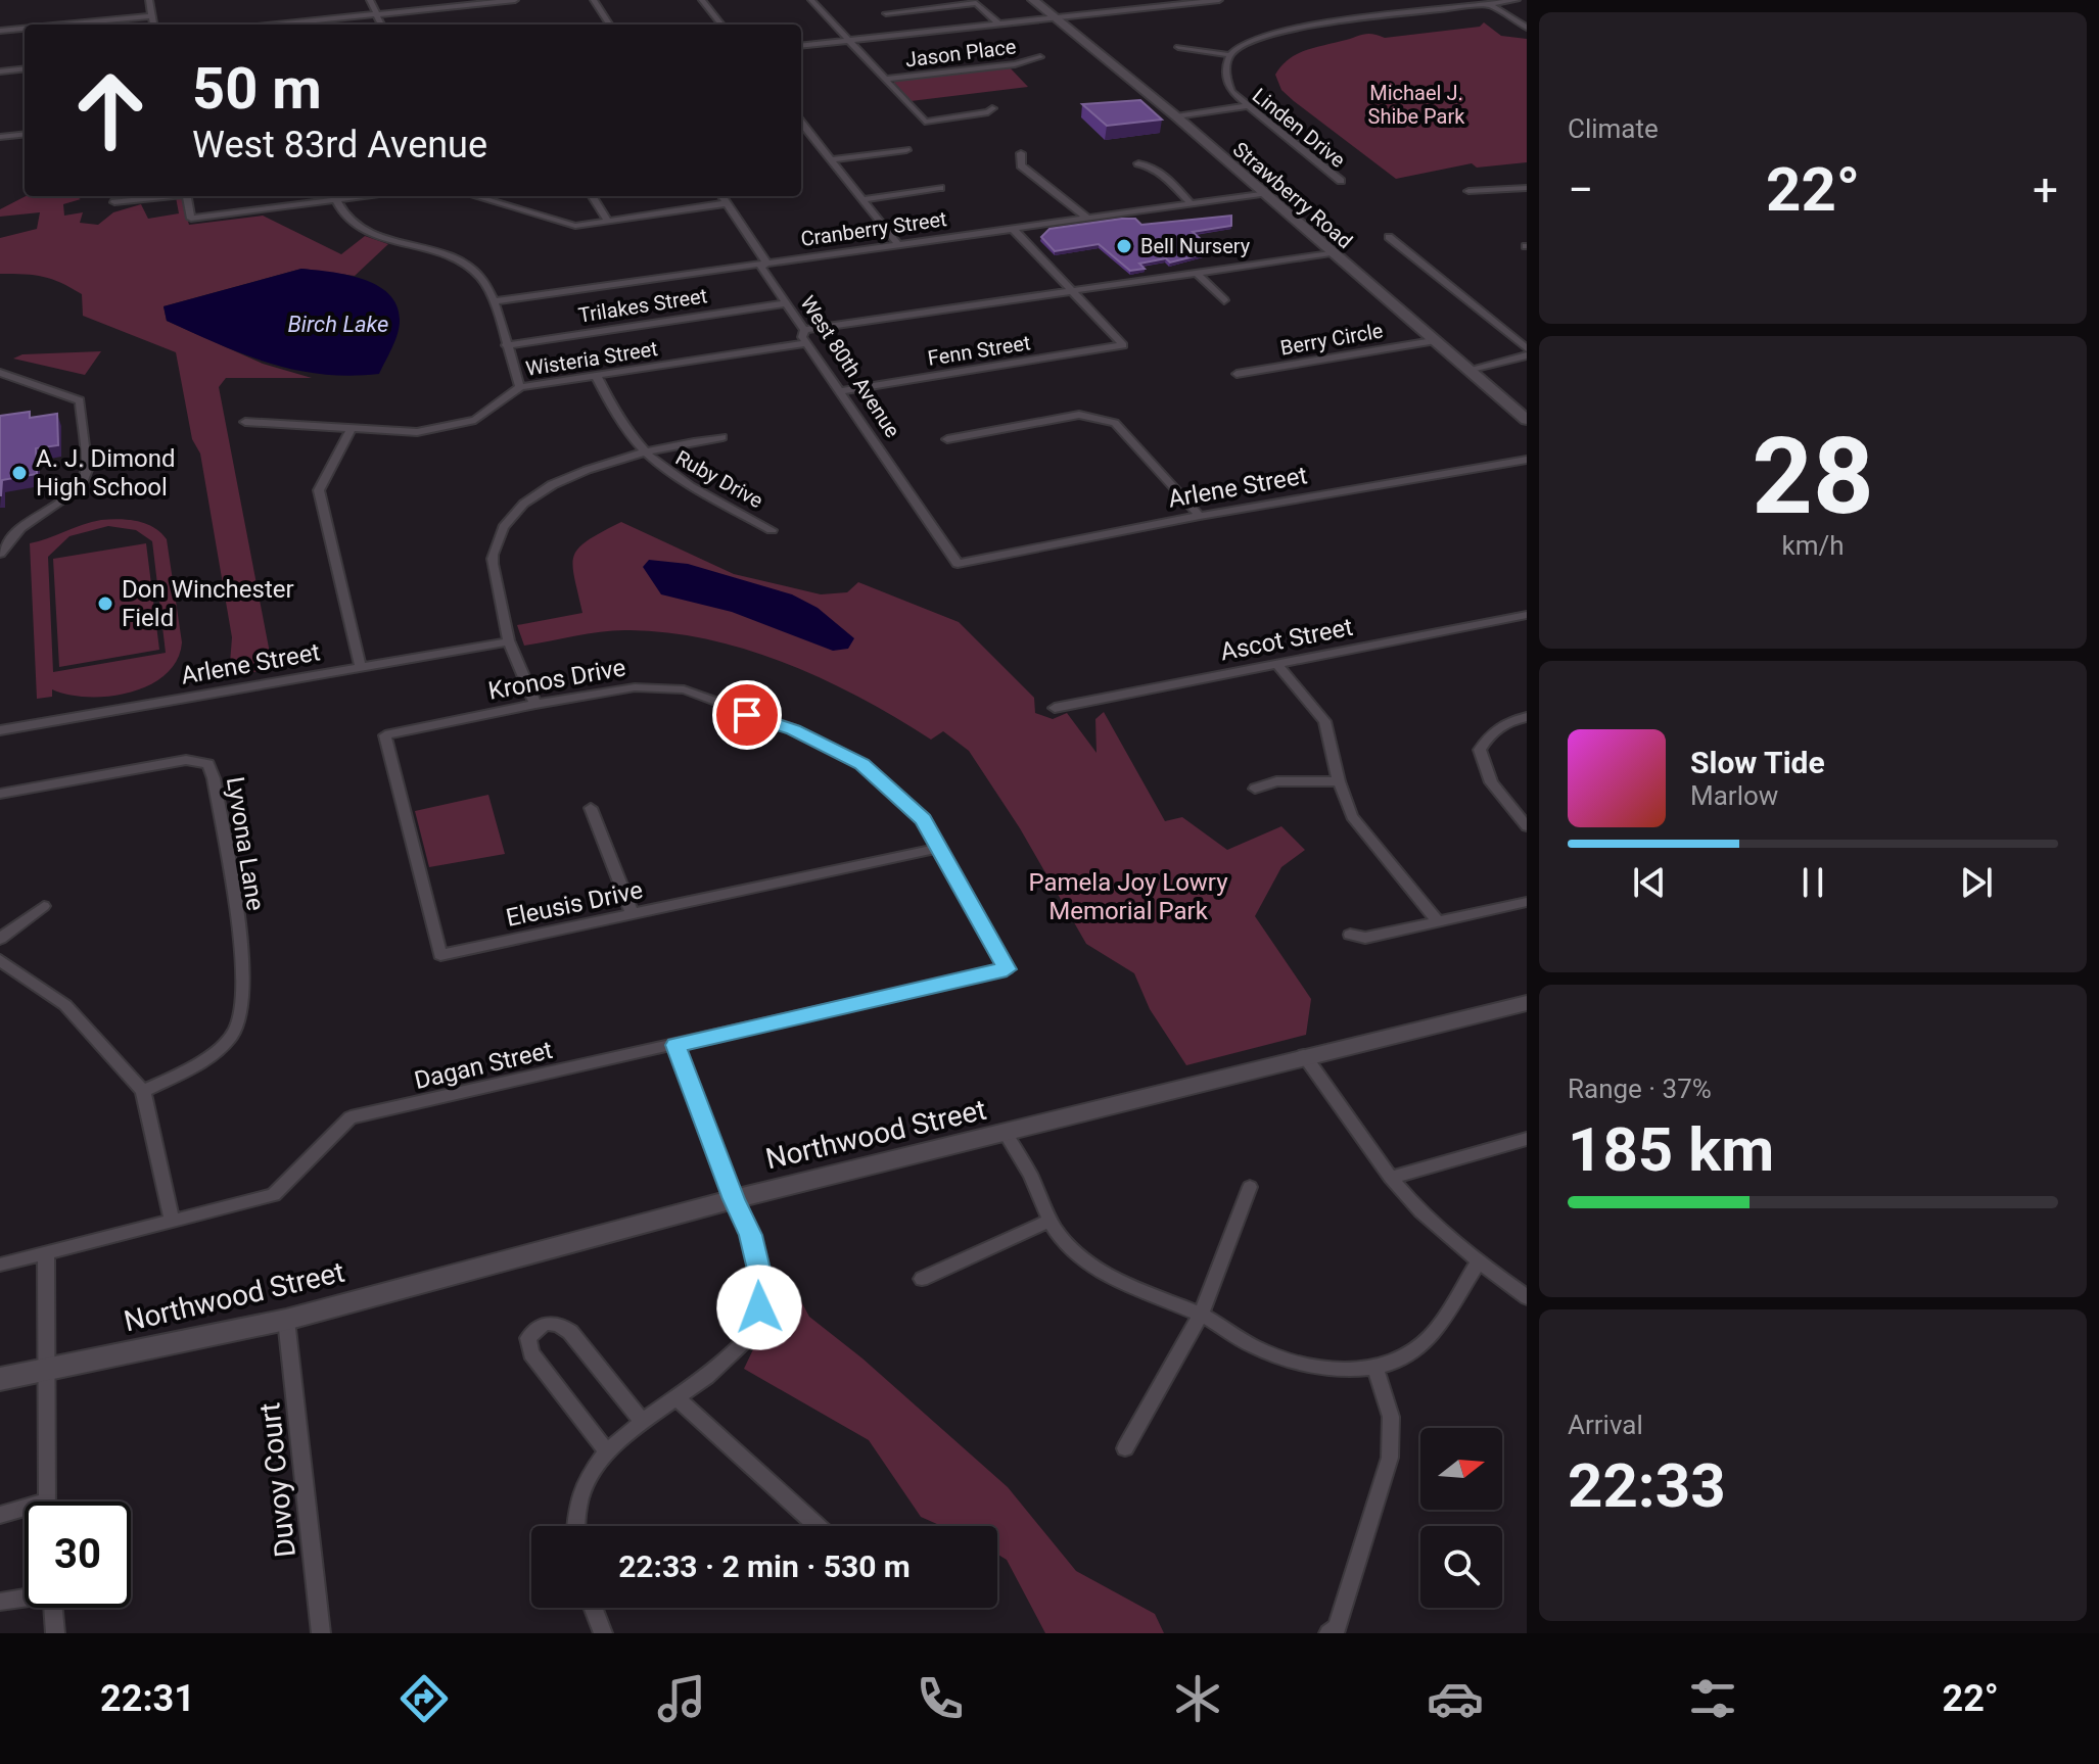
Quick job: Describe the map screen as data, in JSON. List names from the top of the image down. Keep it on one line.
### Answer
{"streets":{"street":["Jason Place","Linden Drive","Strawberry Road","Cranberry Street","Trilakes Street","Berry Circle","Fenn Street","Wisteria Street","West 80th Avenue","Ruby Drive","Arlene Street","Ascot Street","Kronos Drive","Lyvona Lane","Eleusis Drive","Dagan Street","Northwood Street","Duvoy Court"]},"crossings":[["Strawberry Road","Cranberry Street"],["Strawberry Road","Berry Circle"],["Cranberry Street","West 80th Avenue"],["Trilakes Street","West 80th Avenue"],["Fenn Street","West 80th Avenue"],["Wisteria Street","West 80th Avenue"],["Wisteria Street","Ruby Drive"],["West 80th Avenue","Arlene Street"],["Kronos Drive","Eleusis Drive"],["Kronos Drive","Dagan Street"],["Northwood Street","Duvoy Court"]],"water":["Birch Lake"],"parks":["Michael J. Shibe Park","Pamela Joy Lowry Memorial Park"],"places":["Bell Nursery","A. J. Dimond High School","Don Winchester Field"],"north":"right","page":{"tile":["Climate",["28","km/h"],["Range · 37%","185 km"],["Arrival","22:33"]],"turn":["50 m","West 83rd Avenue"],"heat":["−","22°","+"],"song":["Slow Tide","Marlow"],"limit":"30","trip":"22:33 · 2 min · 530 m","tabs":["22:31","22°"]}}
